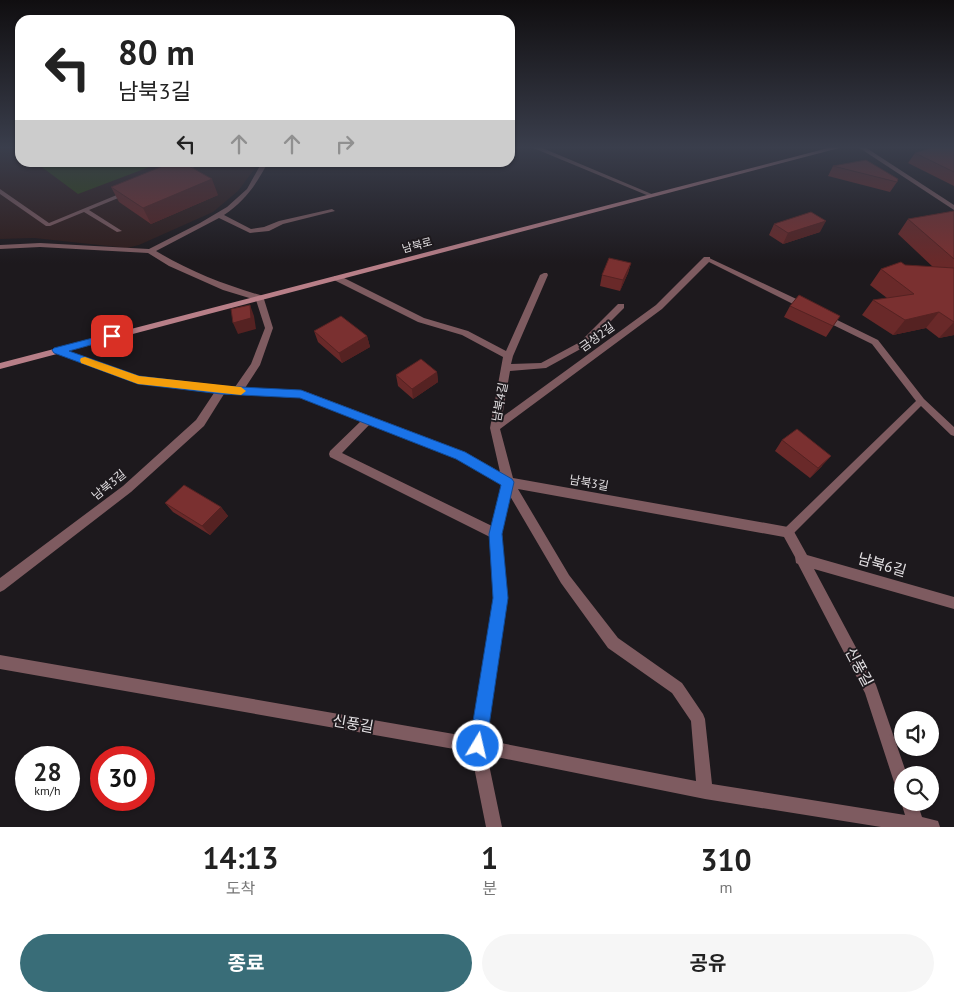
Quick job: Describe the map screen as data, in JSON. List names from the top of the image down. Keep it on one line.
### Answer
{"streets":{"main road":["남북로"],"street":["금성2길","남북4길","남북3길","남북6길","신풍길"]},"crossings":[["남북로","남북3길"],["금성2길","남북4길"],["남북4길","남북3길"],["남북4길","신풍길"],["남북6길","신풍길"]],"page":{"turn":["80 m","남북3길"],"speed":"28 km/h","limit":"30","eta":["14:13","도착","1","분","310","m"],"buttons":["종료","공유"]}}
